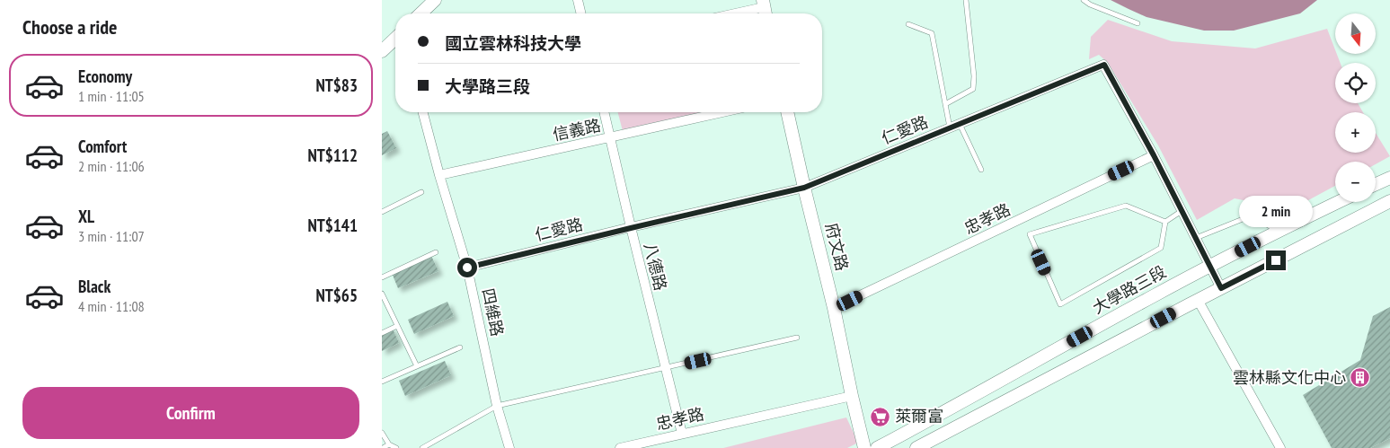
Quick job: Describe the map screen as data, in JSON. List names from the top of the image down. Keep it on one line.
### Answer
{"streets":{"street":["信義路","仁愛路","忠孝路","府文路","八德路","大學路三段","四維路"]},"crossings":[["信義路","八德路"],["信義路","四維路"],["仁愛路","忠孝路"],["仁愛路","府文路"],["仁愛路","八德路"],["仁愛路","大學路三段"],["仁愛路","四維路"],["忠孝路","府文路"],["忠孝路","八德路"]],"places":{"building":["雲林縣文化中心"],"supermarket":["萊爾富"]},"north":"bottom","page":{"heading":"Choose a ride","map_buttons":["+","−"],"banner":["國立雲林科技大學","大學路三段"],"list":[{"name":"Economy","note":"1 min · 11:05","value":"NT$83"},{"name":"Comfort","note":"2 min · 11:06","value":"NT$112"},{"name":"XL","note":"3 min · 11:07","value":"NT$141"},{"name":"Black","note":"4 min · 11:08","value":"NT$65"}],"bubble":"2 min","buttons":"Confirm"}}
